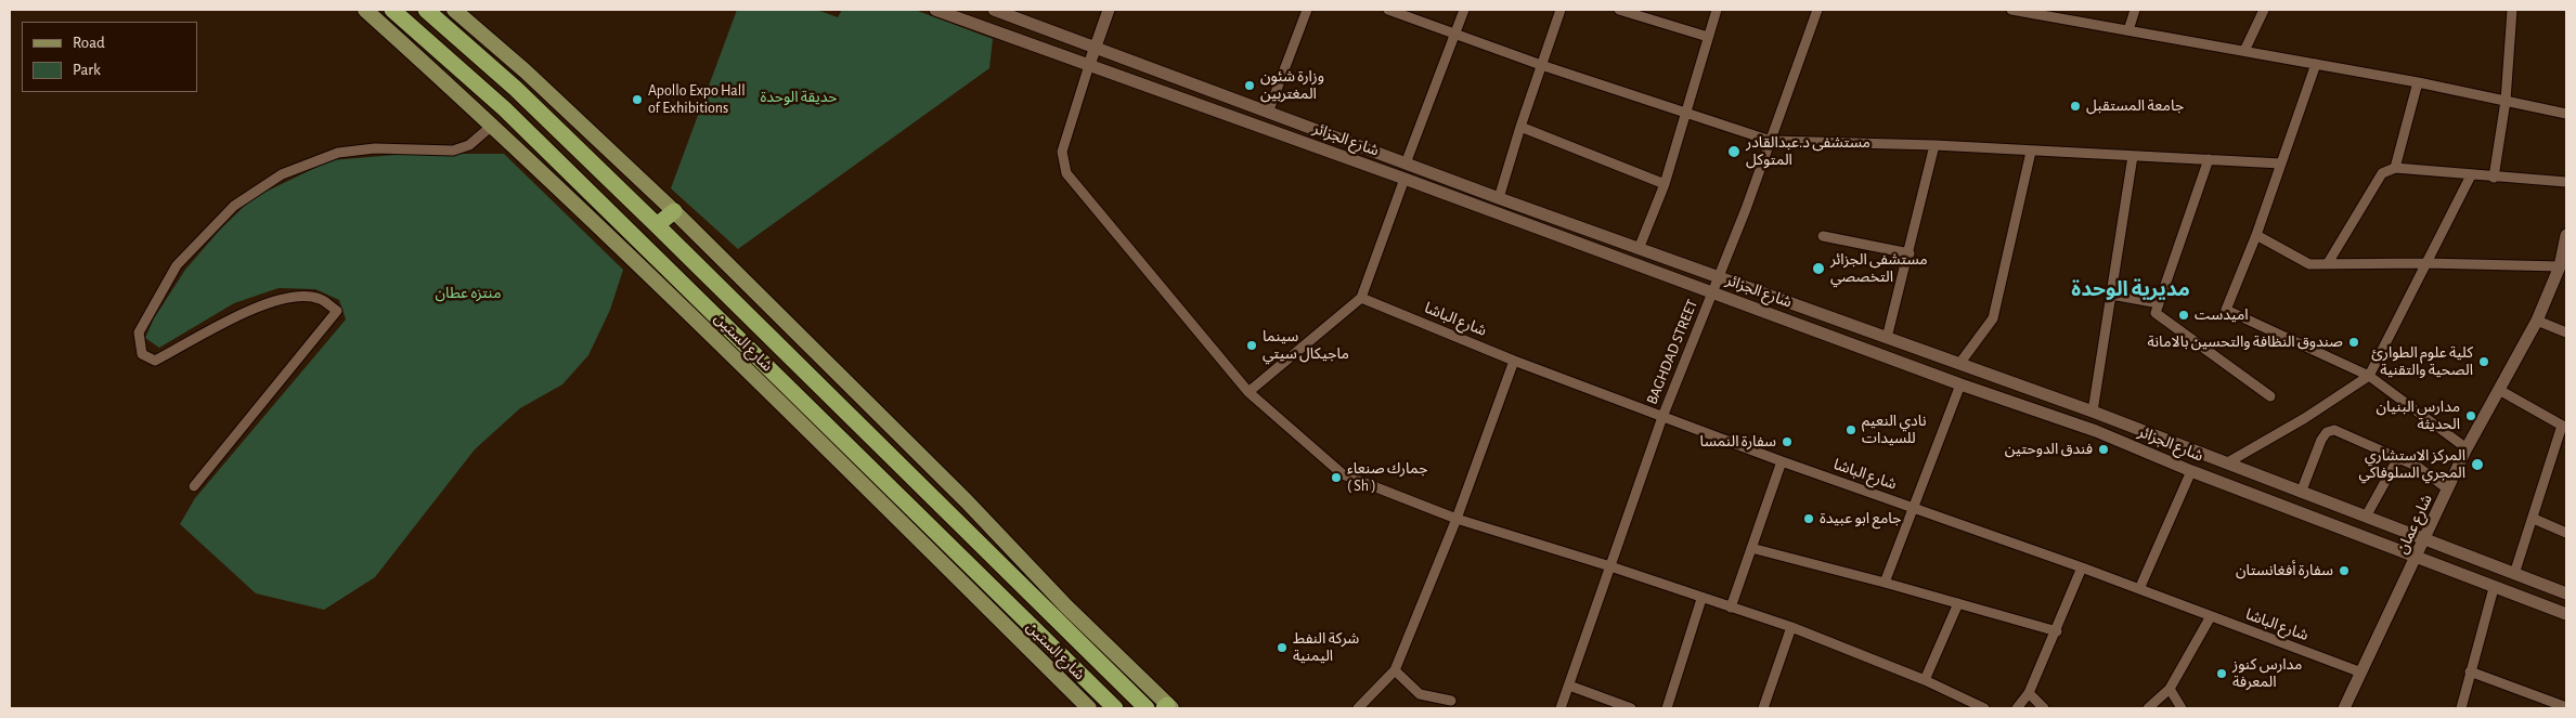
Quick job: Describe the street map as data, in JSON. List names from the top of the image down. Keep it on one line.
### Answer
{"streets":{"highway":["شارع الستين"],"main road":["شارع الجزائر","شارع عمان"],"street":["شارع الباشا","BAGHDAD STREET"]},"crossings":[["شارع الجزائر","BAGHDAD STREET"],["شارع الجزائر","شارع عمان"],["شارع الباشا","BAGHDAD STREET"],["شارع الباشا","شارع عمان"]],"districts":["مديرية الوحدة"],"parks":["حديقة الوحدة","منتزه عطان"],"places":["وزارة شئون المغتربين","Apollo Expo Hall of Exhibitions","جامعة المستقبل","مستشفى د.عبدالقادر المتوكل","مستشفى الجزائر التخصصي","اميدست","صندوق النظافة والتحسين بالامانة","سينما ماجيكال سيتي","كلية علوم الطوارئ الصحية والتقنية","مدارس البنيان الحديثة","نادي النعيم للسيدات","سفارة النمسا","فندق الدوحتين","المركز الاستشاري المجري السلوفاكي","جمارك صنعاء ( Sh )","جامع ابو عبيدة","سفارة أفغانستان","شركة النفط اليمنية","مدارس كنوز المعرفة"],"legend":["Road","Park"]}
